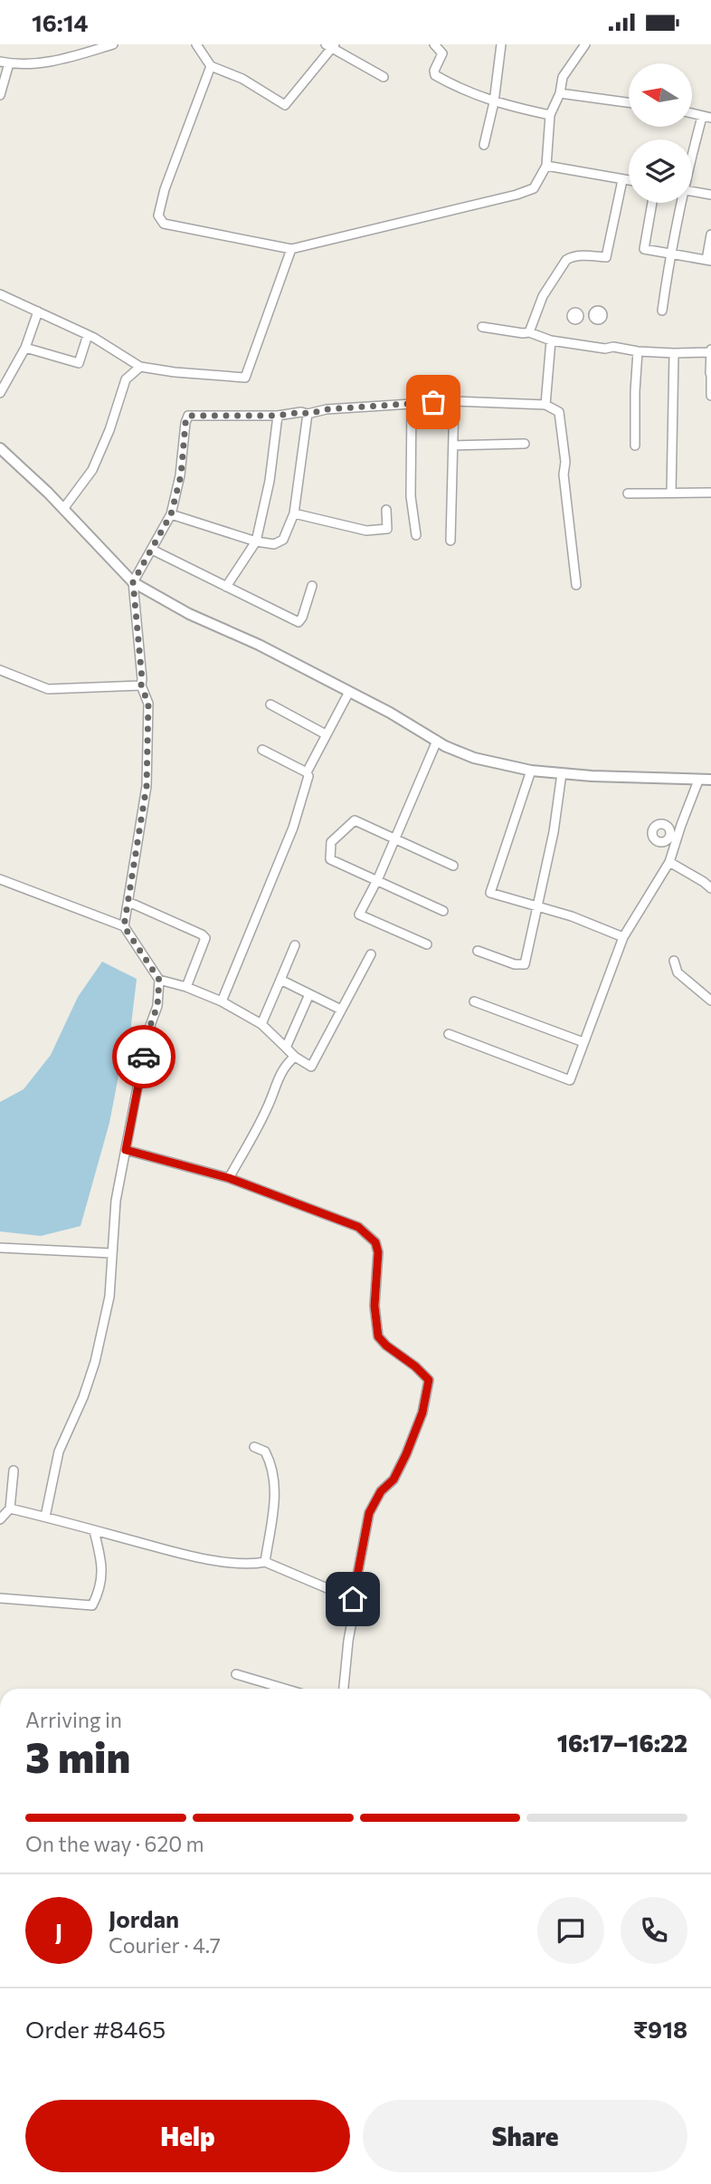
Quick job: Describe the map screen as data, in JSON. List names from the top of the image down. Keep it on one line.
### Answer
{"north":"left","page":{"status":"16:14","heading":["3 min","Arriving in","16:17–16:22"],"panel":["Jordan","Courier · 4.7","Order #8465","₹918"],"bar":"On the way · 620 m","round":"J","buttons":["Help","Share"]}}
